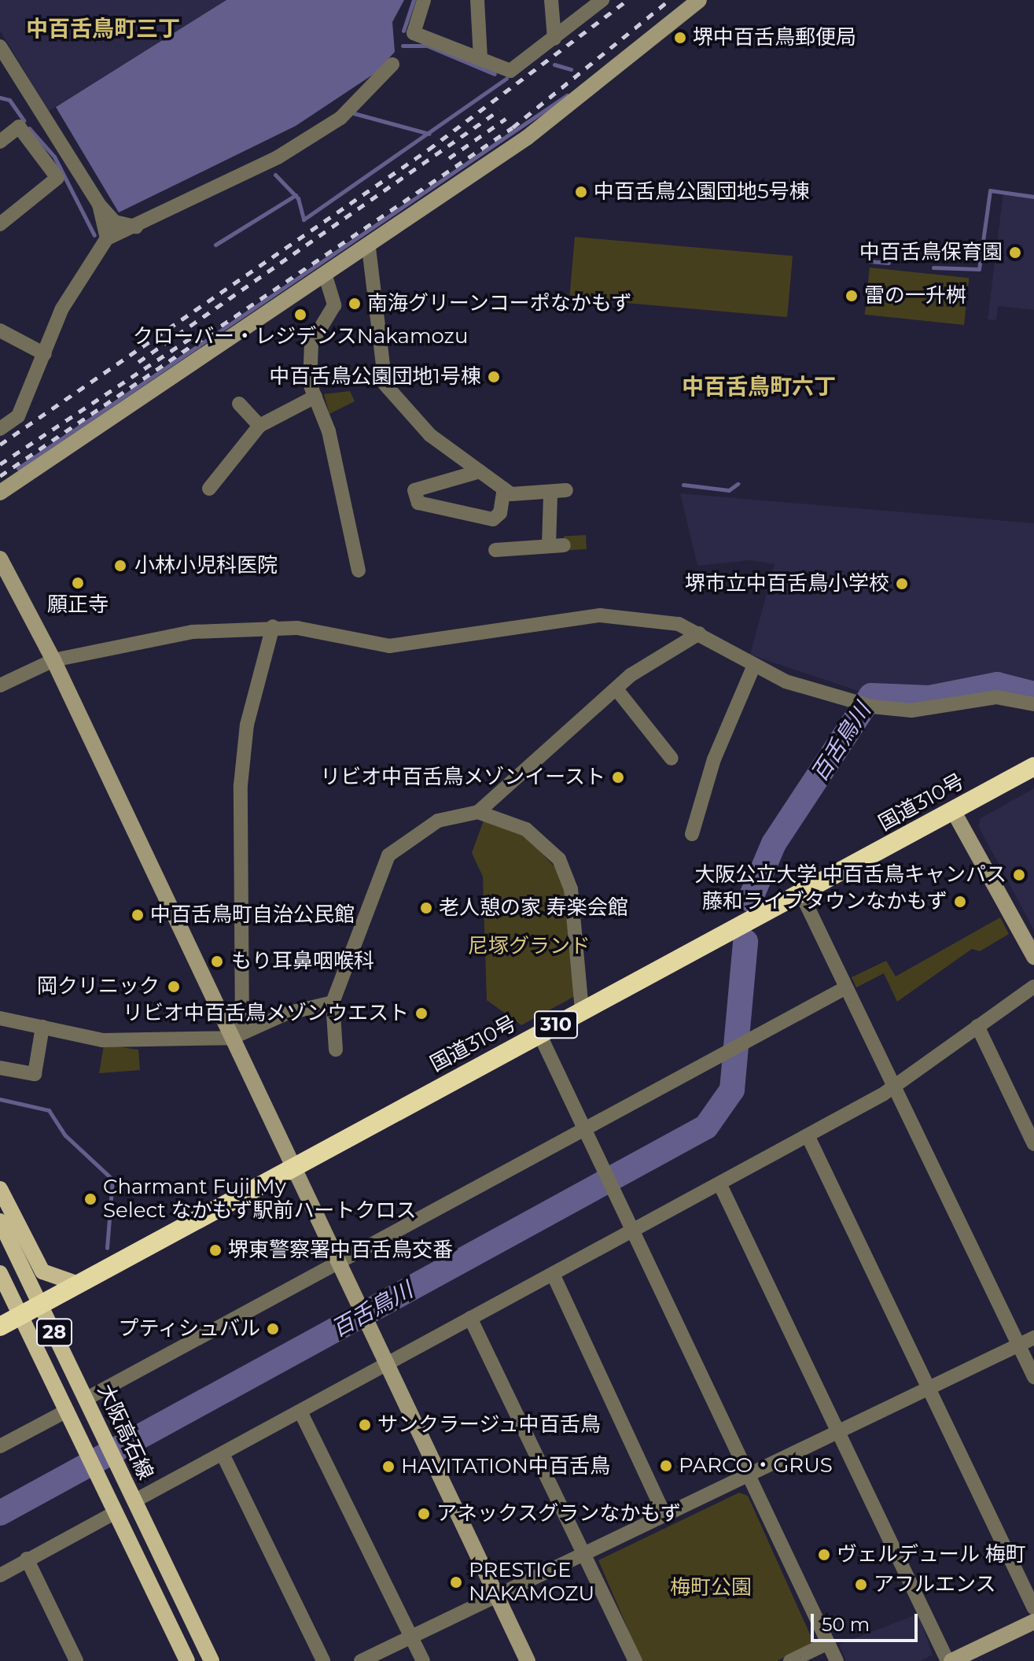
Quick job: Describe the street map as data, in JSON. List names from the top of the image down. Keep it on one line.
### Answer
{"streets":{"highway":["国道310号","310"],"main road":["28","大阪高石線"]},"crossings":[["国道310号","大阪高石線"]],"districts":["中百舌鳥町三丁","中百舌鳥町六丁"],"water":["百舌鳥川"],"parks":["尼塚グランド","梅町公園"],"places":["堺中百舌鳥郵便局","中百舌鳥公園団地5号棟","中百舌鳥保育園","雷の一升桝","南海グリーンコーポなかもず","クローバー・レジデンスNakamozu","中百舌鳥公園団地1号棟","小林小児科医院","願正寺","堺市立中百舌鳥小学校","リビオ中百舌鳥メゾンイースト","大阪公立大学 中百舌鳥キャンパス","藤和ライブタウンなかもず","老人憩の家 寿楽会館","中百舌鳥町自治公民館","もり耳鼻咽喉科","岡クリニック","リビオ中百舌鳥メゾンウエスト","Charmant Fuji My Select なかもず駅前ハートクロス","堺東警察署中百舌鳥交番","プティシュバル","サンクラージュ中百舌鳥","PARCO・GRUS","HAVITATION中百舌鳥","アネックスグランなかもず","ヴェルデュール 梅町","PRESTIGE NAKAMOZU","アフルエンス"],"scale_bar":"50 m"}
